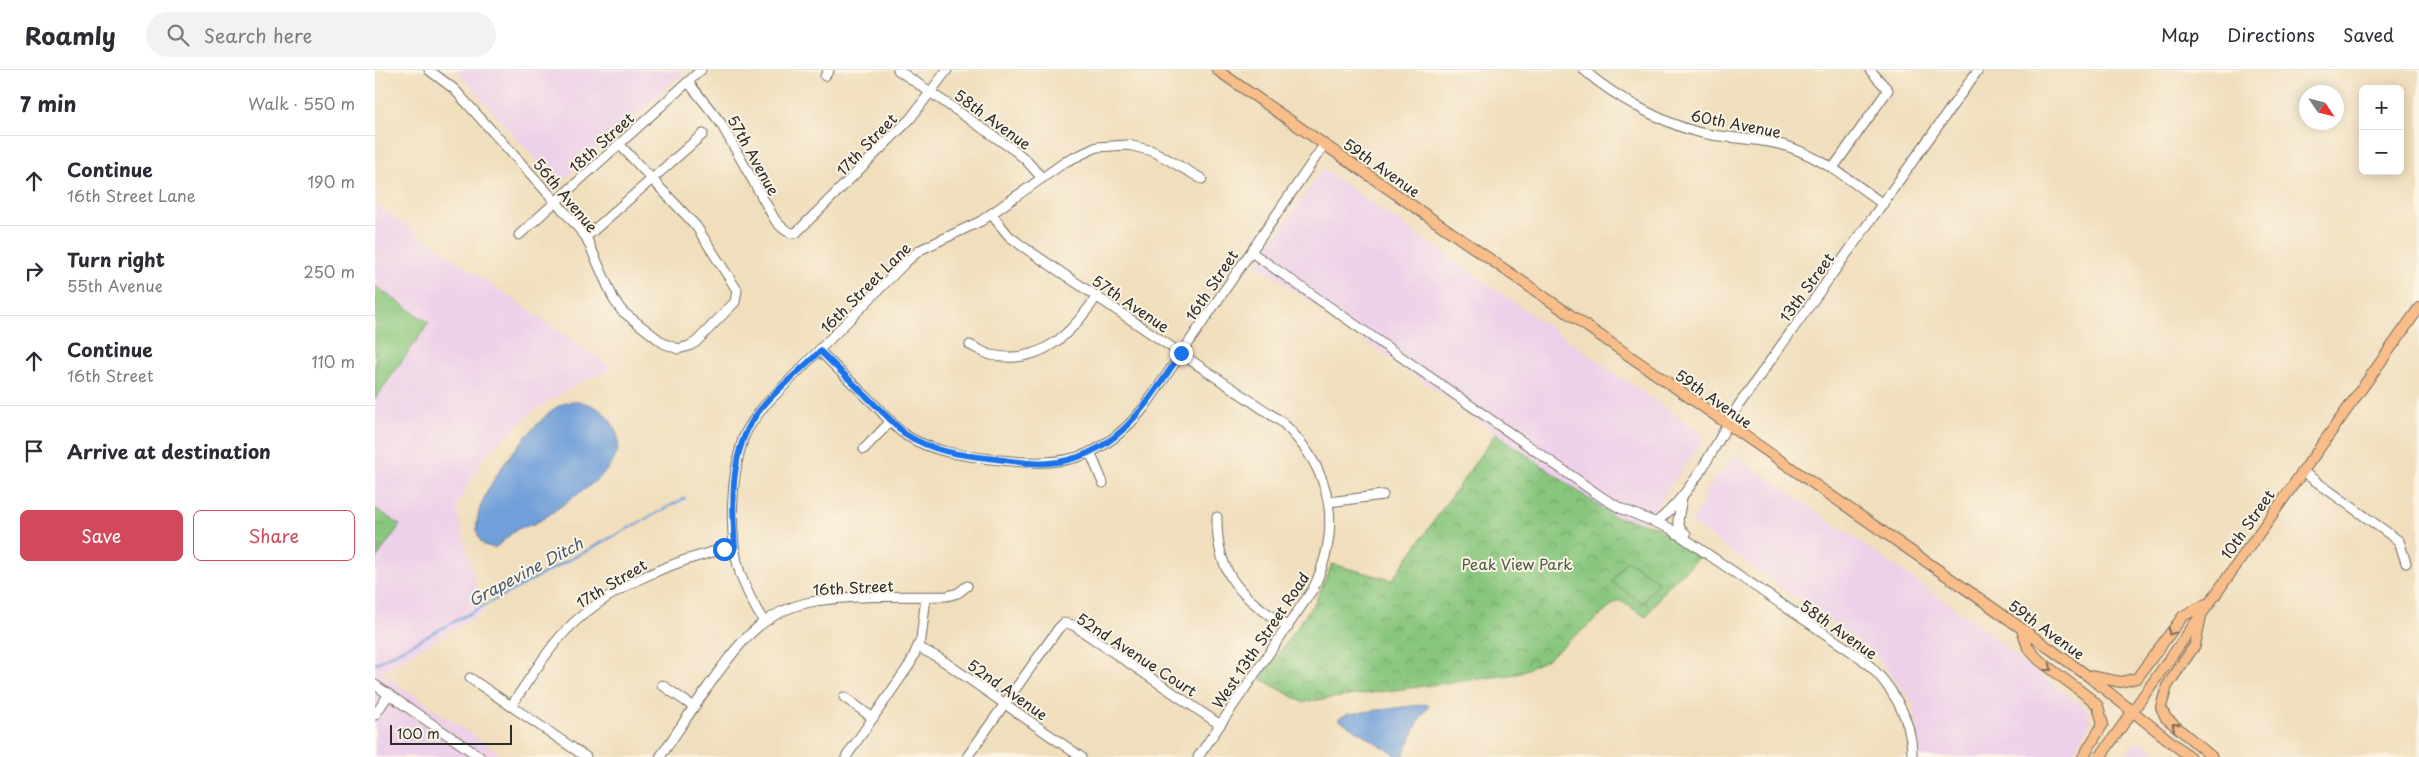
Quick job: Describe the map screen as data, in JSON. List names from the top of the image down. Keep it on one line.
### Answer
{"streets":{"main road":["59th Avenue","10th Street"],"street":["58th Avenue","60th Avenue","18th Street","17th Street","57th Avenue","56th Avenue","16th Street","16th Street Lane","13th Street","West 13th Street Road","52nd Avenue Court","52nd Avenue"]},"crossings":[["58th Avenue","17th Street"],["58th Avenue","16th Street"],["58th Avenue","16th Street Lane"],["58th Avenue","13th Street"],["60th Avenue","13th Street"],["18th Street","57th Avenue"],["18th Street","56th Avenue"],["17th Street","57th Avenue"],["17th Street","16th Street Lane"],["57th Avenue","16th Street"],["57th Avenue","16th Street Lane"],["57th Avenue","West 13th Street Road"],["59th Avenue","16th Street"],["59th Avenue","13th Street"],["59th Avenue","10th Street"],["16th Street","16th Street Lane"],["West 13th Street Road","52nd Avenue Court"],["52nd Avenue Court","52nd Avenue"]],"water":["Grapevine Ditch"],"parks":["Peak View Park"],"scale_bar":"100 m","north":"bottom right","page":{"header":"Roamly","search":"Search here","nav":["Map","Directions","Saved"],"heading":["7 min","Walk · 550 m"],"map_buttons":["+","−"],"list":[["Continue","16th Street Lane","190 m"],["Turn right","55th Avenue","250 m"],["Continue","16th Street","110 m"],"Arrive at destination"],"buttons":["Save","Share"],"scale":"100 m"}}
